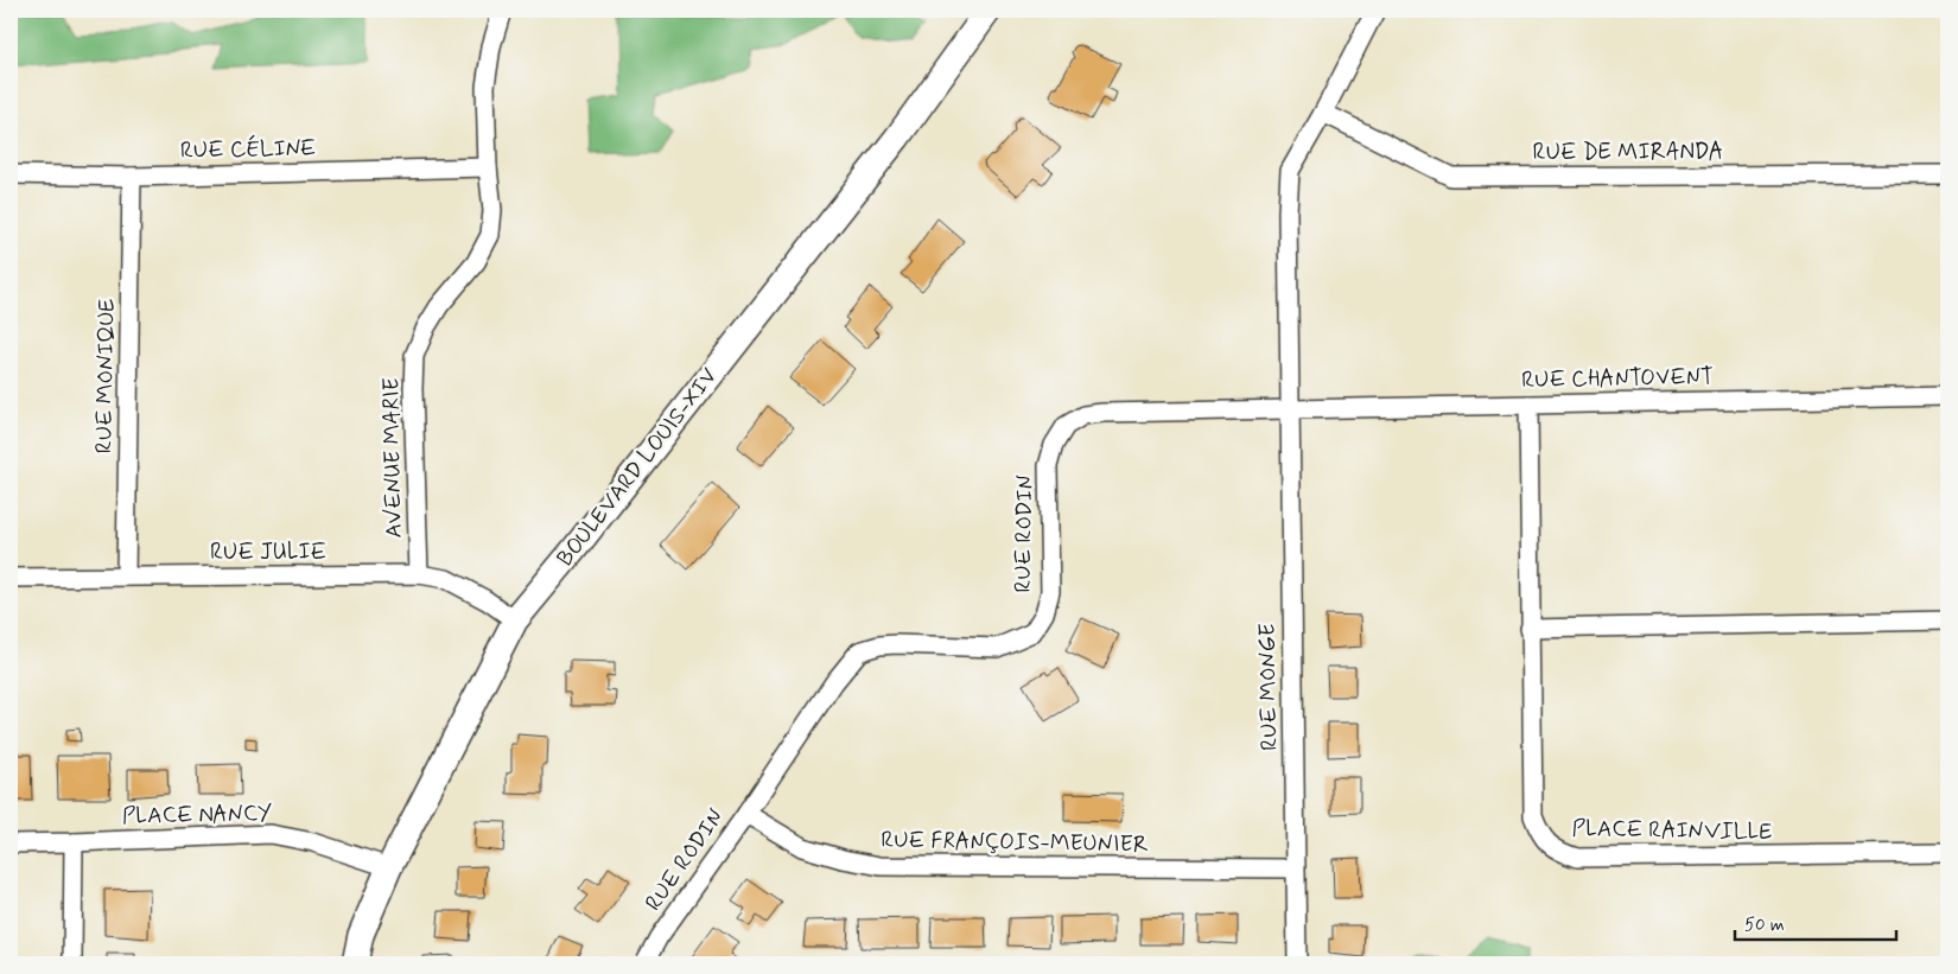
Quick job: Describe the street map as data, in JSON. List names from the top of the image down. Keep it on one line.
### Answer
{"streets":{"main road":["BOULEVARD LOUIS-XIV"],"street":["RUE CÉLINE","RUE DE MIRANDA","RUE MONIQUE","RUE CHANTOVENT","AVENUE MARIE","RUE RODIN","RUE JULIE","RUE MONGE","PLACE NANCY","PLACE RAINVILLE","RUE FRANÇOIS-MEUNIER"]},"crossings":[["RUE CÉLINE","RUE MONIQUE"],["RUE CÉLINE","AVENUE MARIE"],["RUE DE MIRANDA","RUE MONGE"],["RUE MONIQUE","RUE JULIE"],["RUE CHANTOVENT","RUE RODIN"],["RUE CHANTOVENT","RUE MONGE"],["RUE CHANTOVENT","PLACE RAINVILLE"],["AVENUE MARIE","RUE JULIE"],["BOULEVARD LOUIS-XIV","RUE JULIE"],["BOULEVARD LOUIS-XIV","PLACE NANCY"],["RUE RODIN","RUE MONGE"],["RUE RODIN","RUE FRANÇOIS-MEUNIER"],["RUE MONGE","RUE FRANÇOIS-MEUNIER"]],"scale_bar":"50 m"}
